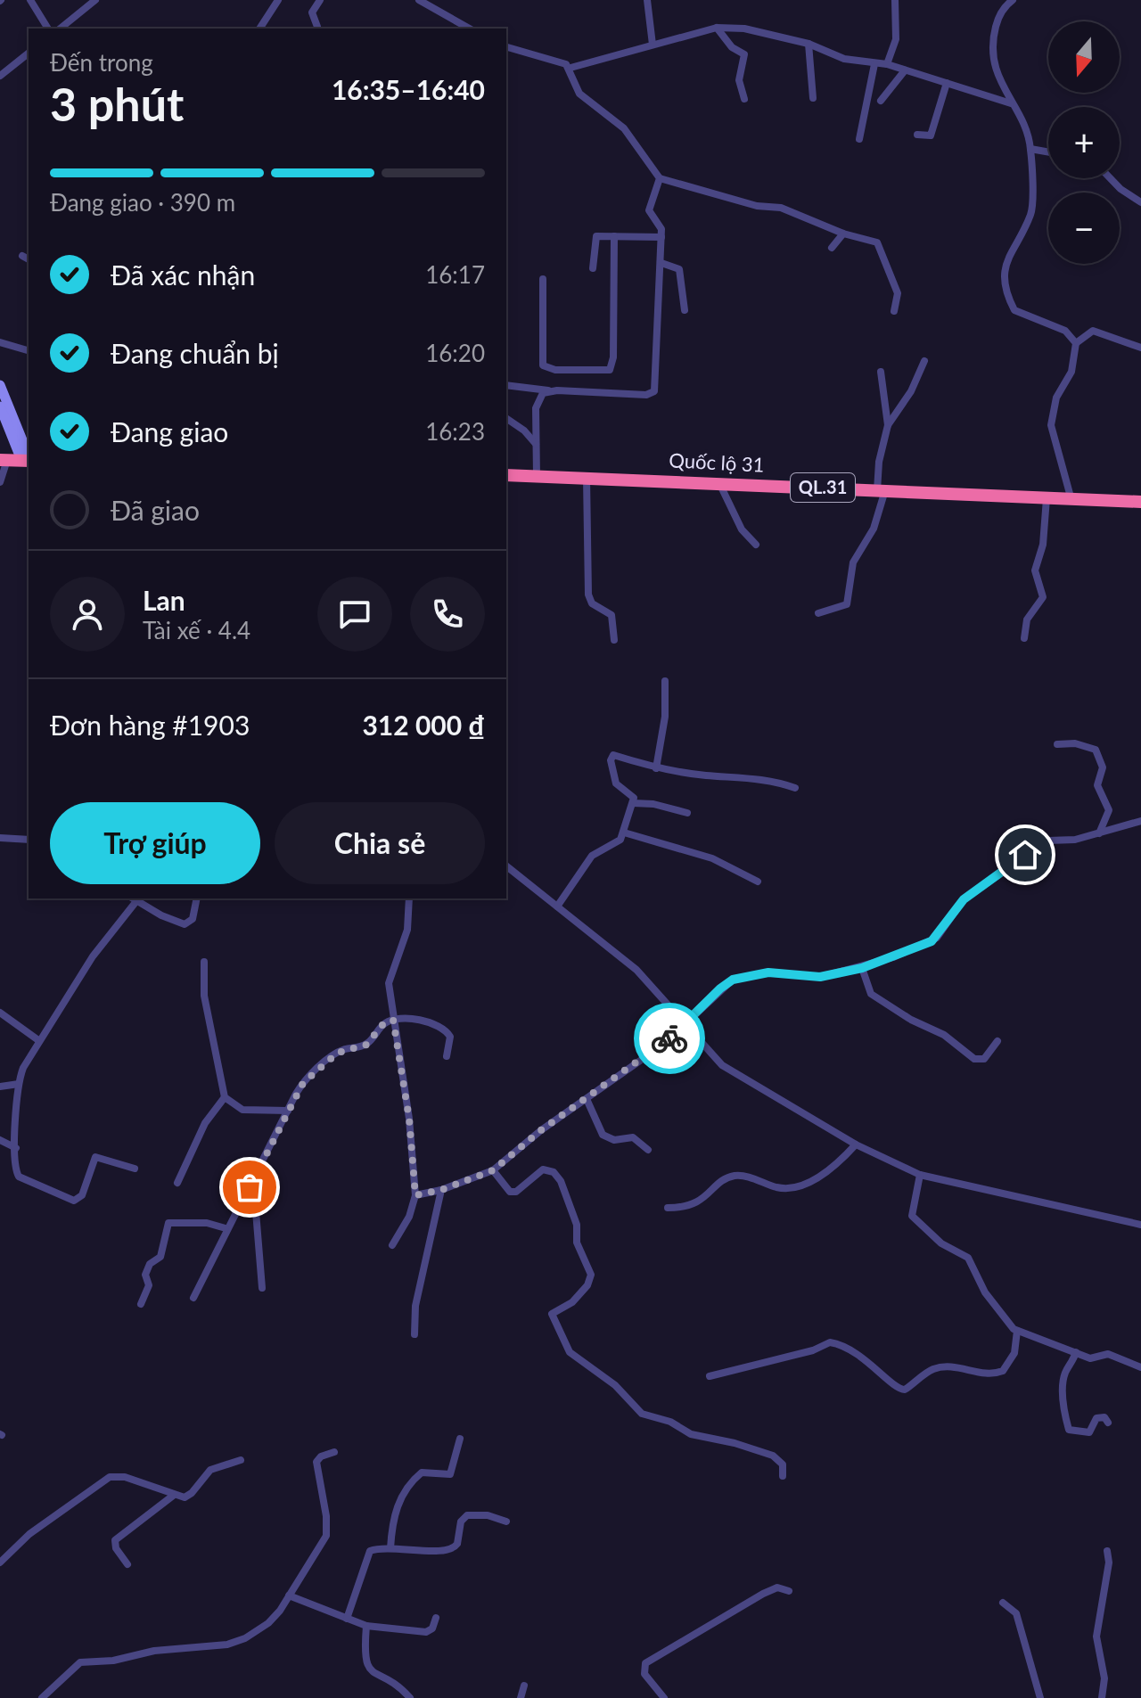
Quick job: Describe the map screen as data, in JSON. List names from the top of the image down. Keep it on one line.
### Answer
{"streets":{"highway":["Quốc lộ 31","QL.31"]},"north":"bottom","page":{"map_buttons":["+","−"],"heading":["3 phút","Đến trong","16:35–16:40"],"panel":["Lan","Tài xế · 4.4","Đơn hàng #1903","312 000 ₫"],"bar":"Đang giao · 390 m","list":[["Đã xác nhận","16:17"],["Đang chuẩn bị","16:20"],["Đang giao","16:23"],"Đã giao"],"buttons":["Trợ giúp","Chia sẻ"]}}
